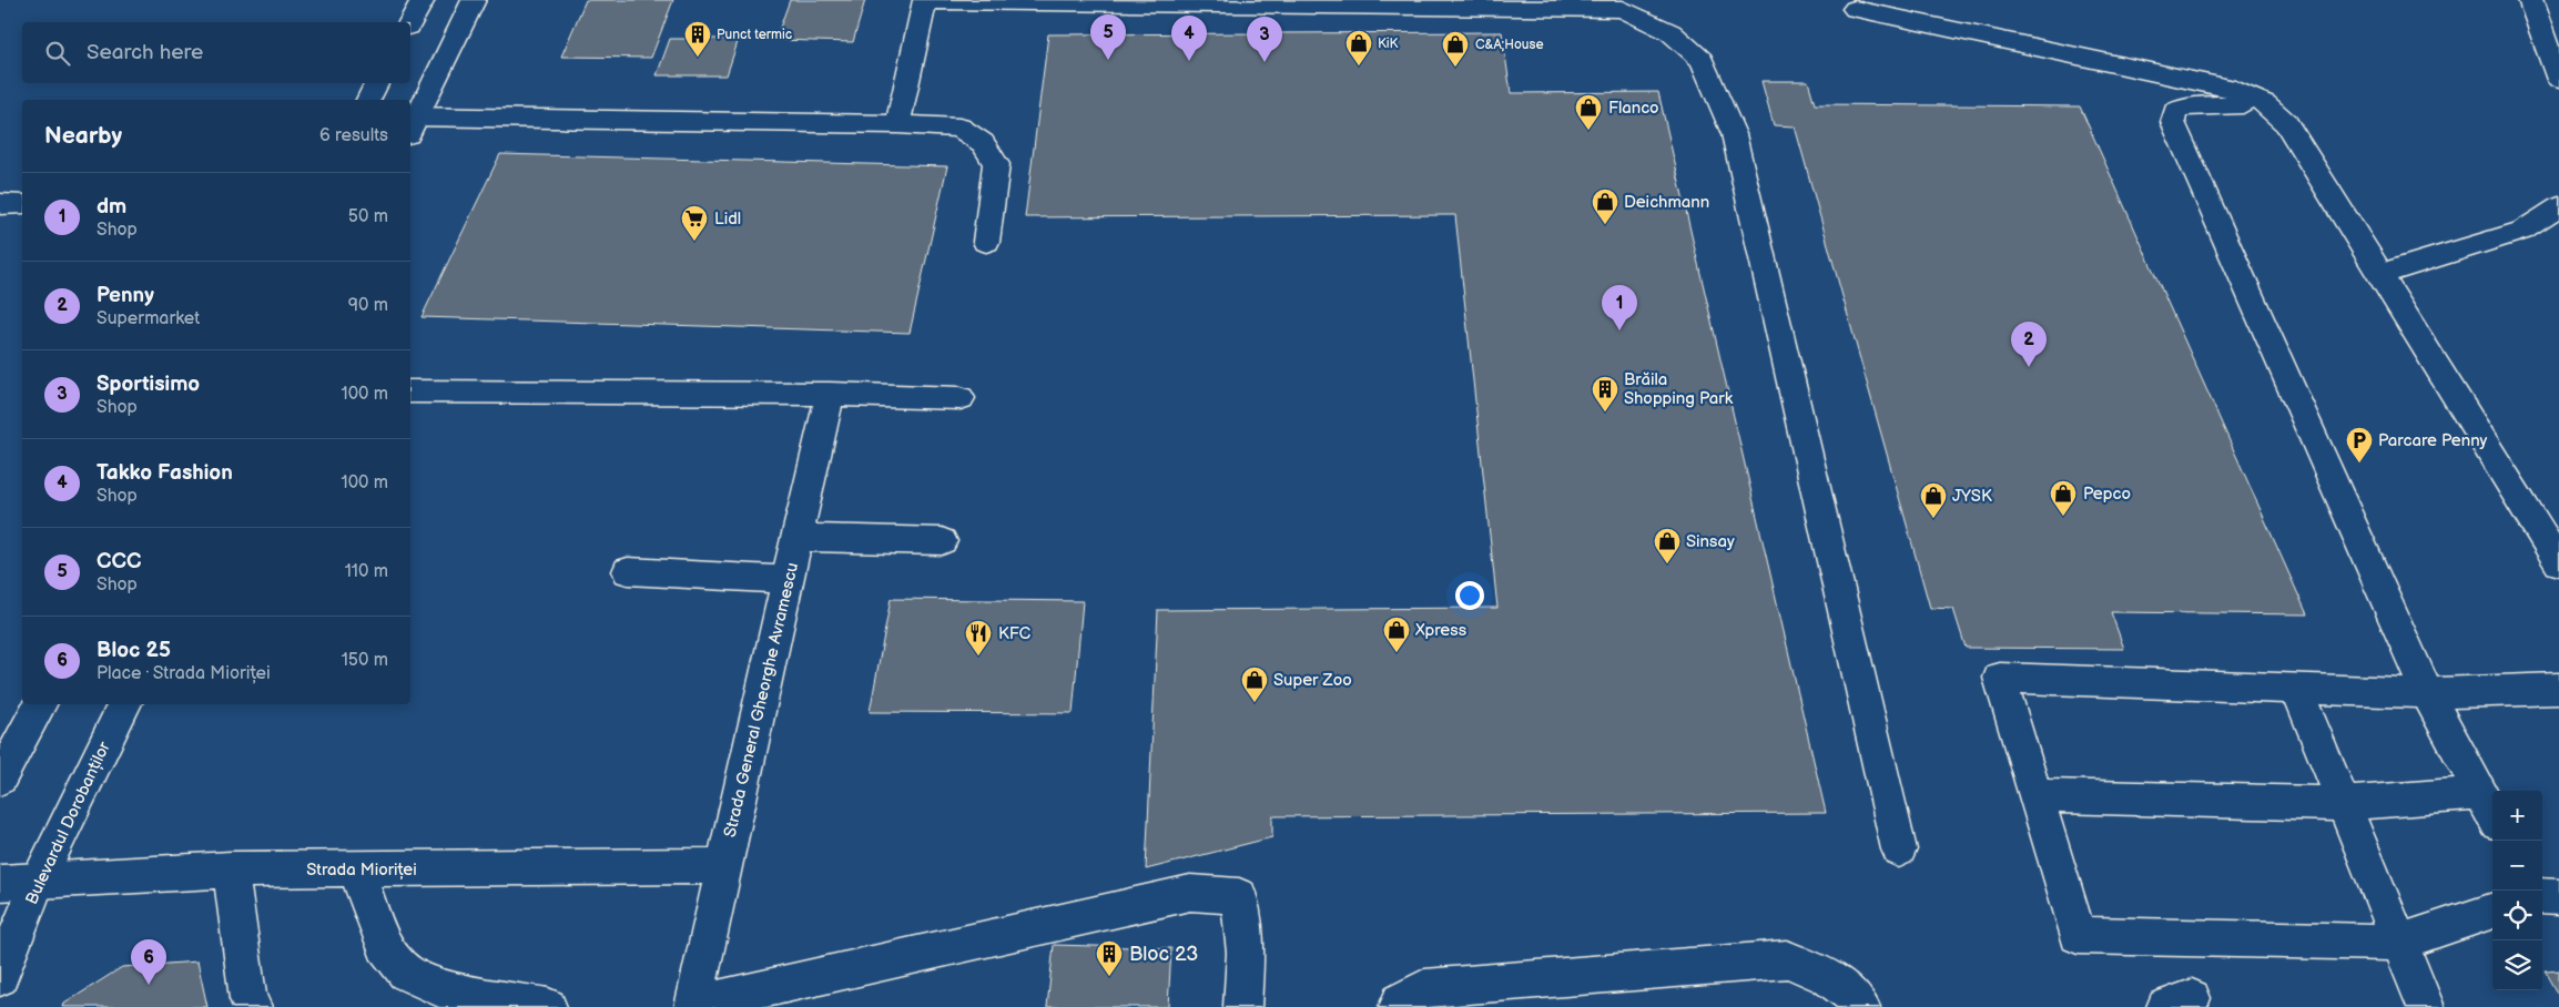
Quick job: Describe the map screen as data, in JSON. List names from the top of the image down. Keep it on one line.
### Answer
{"streets":{"street":["Strada General Gheorghe Avramescu","Bulevardul Dorobanților","Strada Mioriței"]},"crossings":[["Strada General Gheorghe Avramescu","Strada Mioriței"],["Bulevardul Dorobanților","Strada Mioriței"]],"places":{"building":["Punct termic","Brăila Shopping Park","Bloc 23"],"shop":["KiK","C&A;House","Flanco","Deichmann","Pepco","JYSK","Sinsay","Xpress","Super Zoo"],"supermarket":["Lidl"],"parking":["Parcare Penny"],"restaurant":["KFC"]},"page":{"pins":["5","4","3","1","2","6"],"search":"Search here","heading":["Nearby","6 results"],"list":[{"mark":"1","name":"dm","note":"Shop","value":"50 m"},{"mark":"2","name":"Penny","note":"Supermarket","value":"90 m"},{"mark":"3","name":"Sportisimo","note":"Shop","value":"100 m"},{"mark":"4","name":"Takko Fashion","note":"Shop","value":"100 m"},{"mark":"5","name":"CCC","note":"Shop","value":"110 m"},{"mark":"6","name":"Bloc 25","note":"Place · Strada Mioriței","value":"150 m"}],"map_buttons":["+","−"]}}
